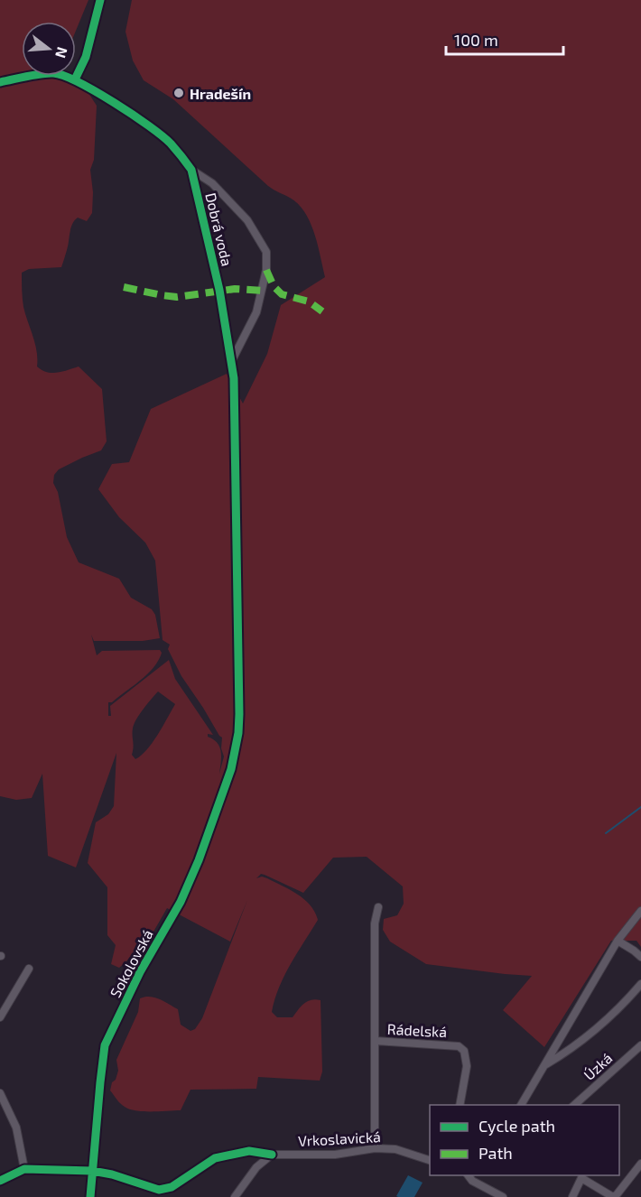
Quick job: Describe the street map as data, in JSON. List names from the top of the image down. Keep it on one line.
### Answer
{"streets":{"street":["Dobrá voda","Sokolovská","Rádelská","Úzká","Vrkoslavická"]},"crossings":[["Dobrá voda","Sokolovská"],["Sokolovská","Vrkoslavická"],["Rádelská","Vrkoslavická"]],"places":["Hradešín"],"legend":["Cycle path","Path"],"scale_bar":"100 m","north":"right"}
